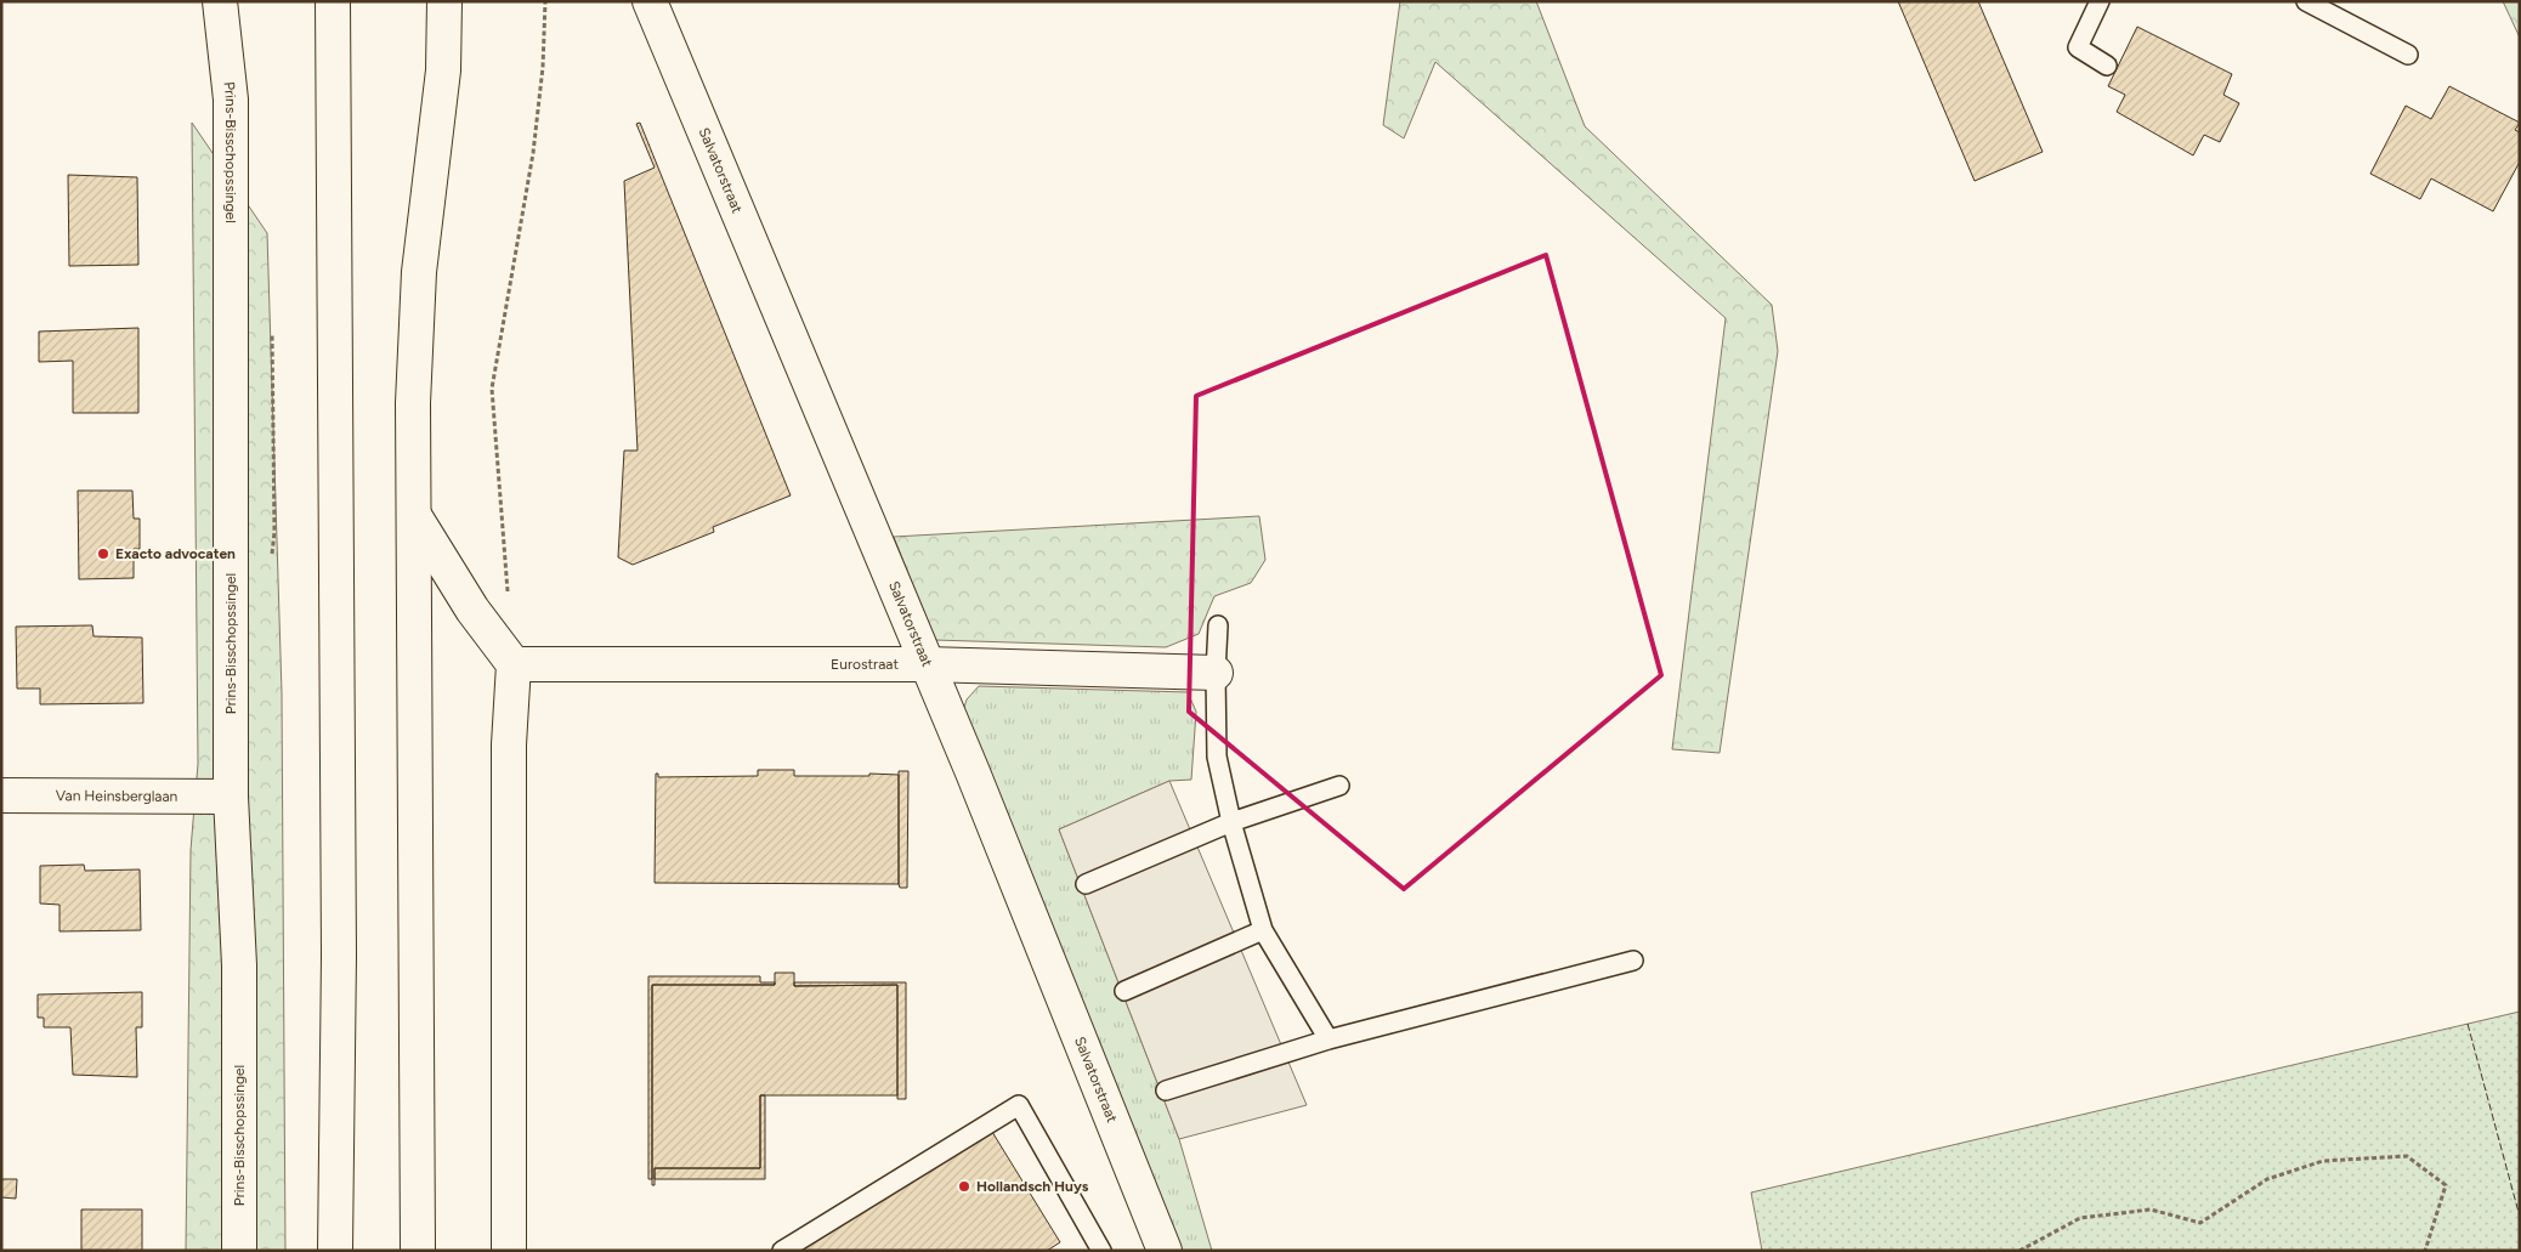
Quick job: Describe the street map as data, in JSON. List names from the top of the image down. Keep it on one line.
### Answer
{"streets":{"main road":["Prins-Bisschopssingel","Salvatorstraat","Eurostraat","Van Heinsberglaan"]},"crossings":[["Prins-Bisschopssingel","Van Heinsberglaan"],["Salvatorstraat","Eurostraat"]],"places":["Exacto advocaten","Hollandsch Huys"]}
